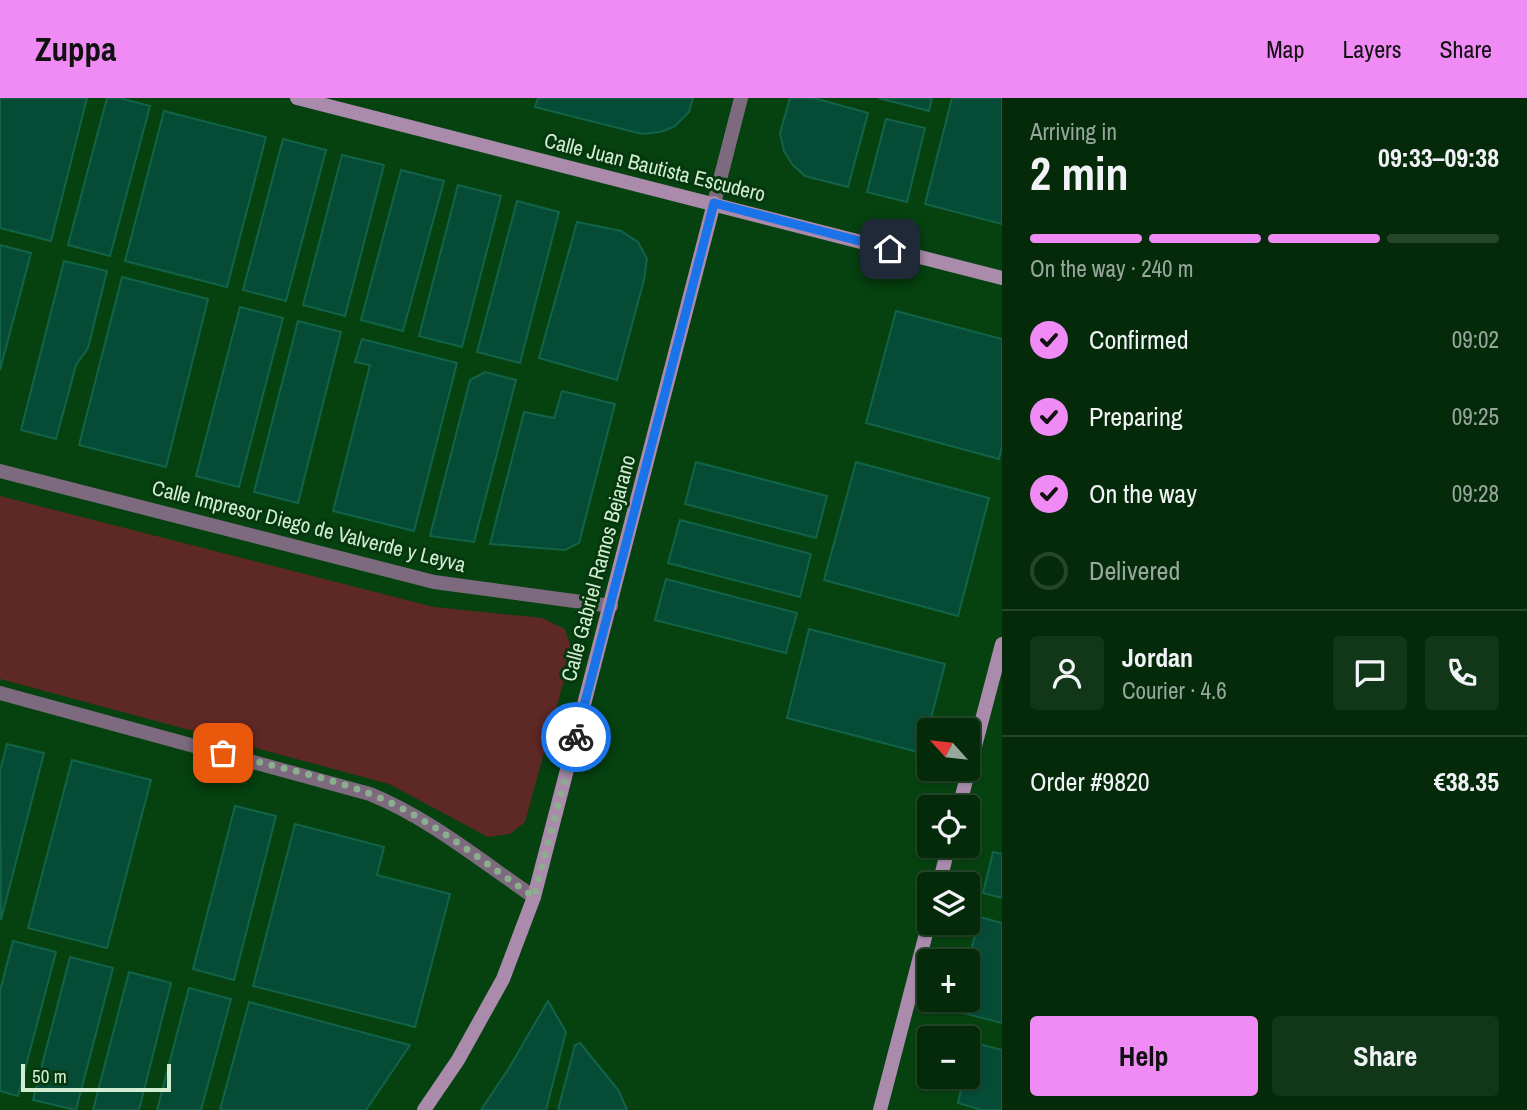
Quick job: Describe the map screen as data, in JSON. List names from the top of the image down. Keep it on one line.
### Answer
{"streets":{"street":["Calle Juan Bautista Escudero","Calle Impresor Diego de Valverde y Leyva","Calle Gabriel Ramos Bejarano"]},"crossings":[["Calle Juan Bautista Escudero","Calle Gabriel Ramos Bejarano"],["Calle Impresor Diego de Valverde y Leyva","Calle Gabriel Ramos Bejarano"]],"scale_bar":"50 m","north":"top left","page":{"header":"Zuppa","nav":["Map","Layers","Share"],"heading":["2 min","Arriving in","09:33–09:38"],"panel":["Jordan","Courier · 4.6","Order #9820","€38.35"],"bar":"On the way · 240 m","list":[["Confirmed","09:02"],["Preparing","09:25"],["On the way","09:28"],"Delivered"],"map_buttons":["+","−"],"buttons":["Help","Share"],"scale":"50 m"}}
